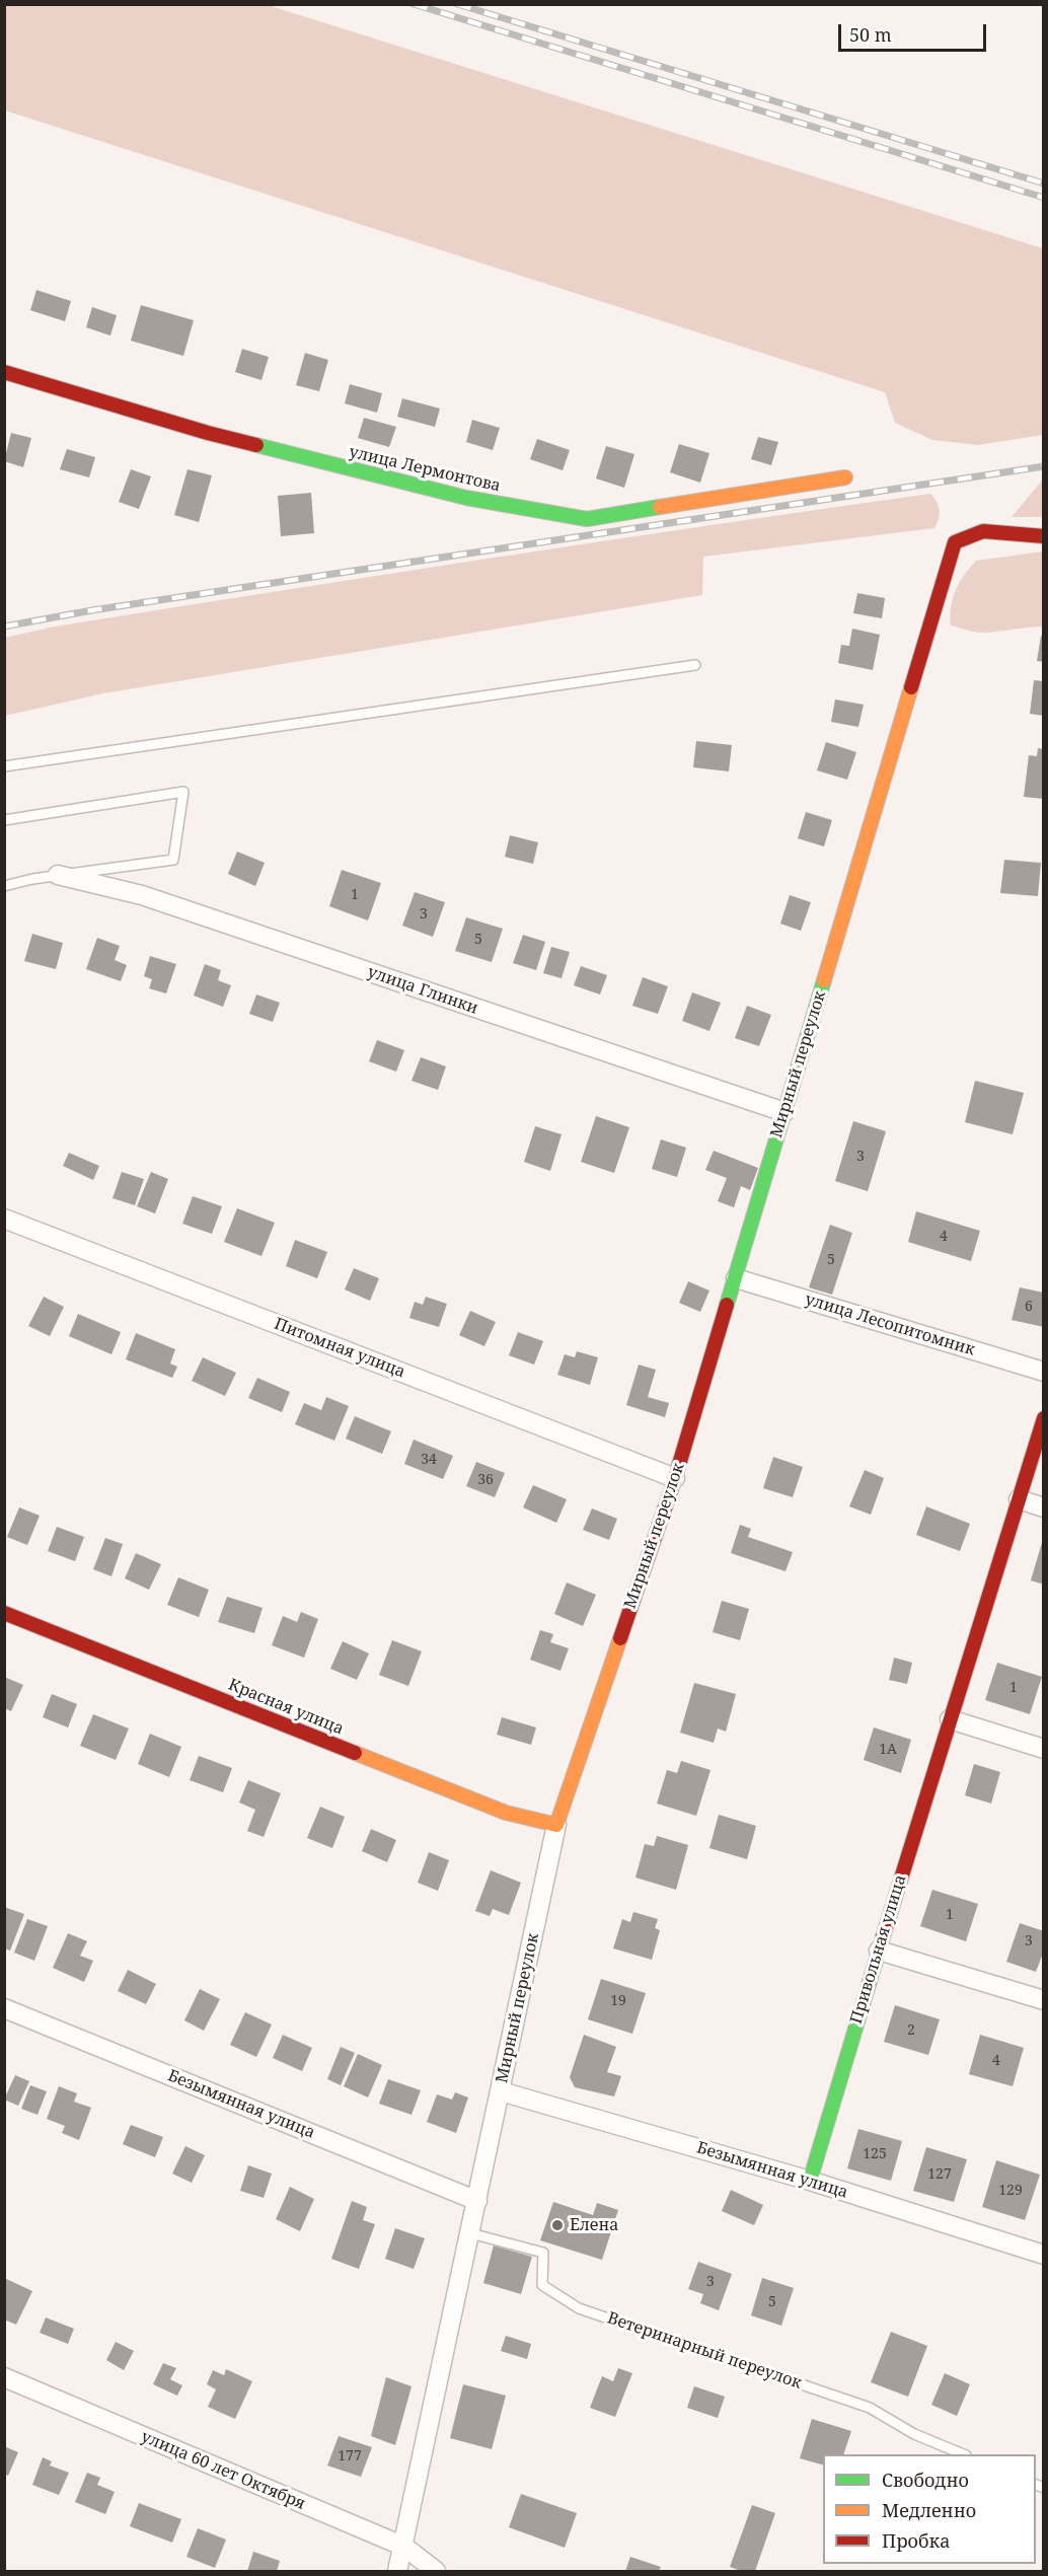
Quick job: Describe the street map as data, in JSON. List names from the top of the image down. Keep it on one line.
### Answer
{"streets":{"street":["улица Лермонтова","улица Глинки","Мирный переулок","улица Лесопитомник","Питомная улица","Красная улица","Привольная улица","Безымянная улица","улица 60 лет Октября"],"lane":["Ветеринарный переулок"]},"crossings":[["улица Глинки","Мирный переулок"],["Мирный переулок","улица Лесопитомник"],["Мирный переулок","Питомная улица"],["Мирный переулок","Красная улица"],["Мирный переулок","Безымянная улица"],["Мирный переулок","Ветеринарный переулок"],["Мирный переулок","улица 60 лет Октября"],["Привольная улица","Безымянная улица"]],"places":["Елена"],"house_numbers":["1","3","5","3","4","5","6","34","36","1","1А","1","3","19","2","4","125","127","129","3","5","177"],"legend":["Свободно","Медленно","Пробка"],"scale_bar":"50 m"}
